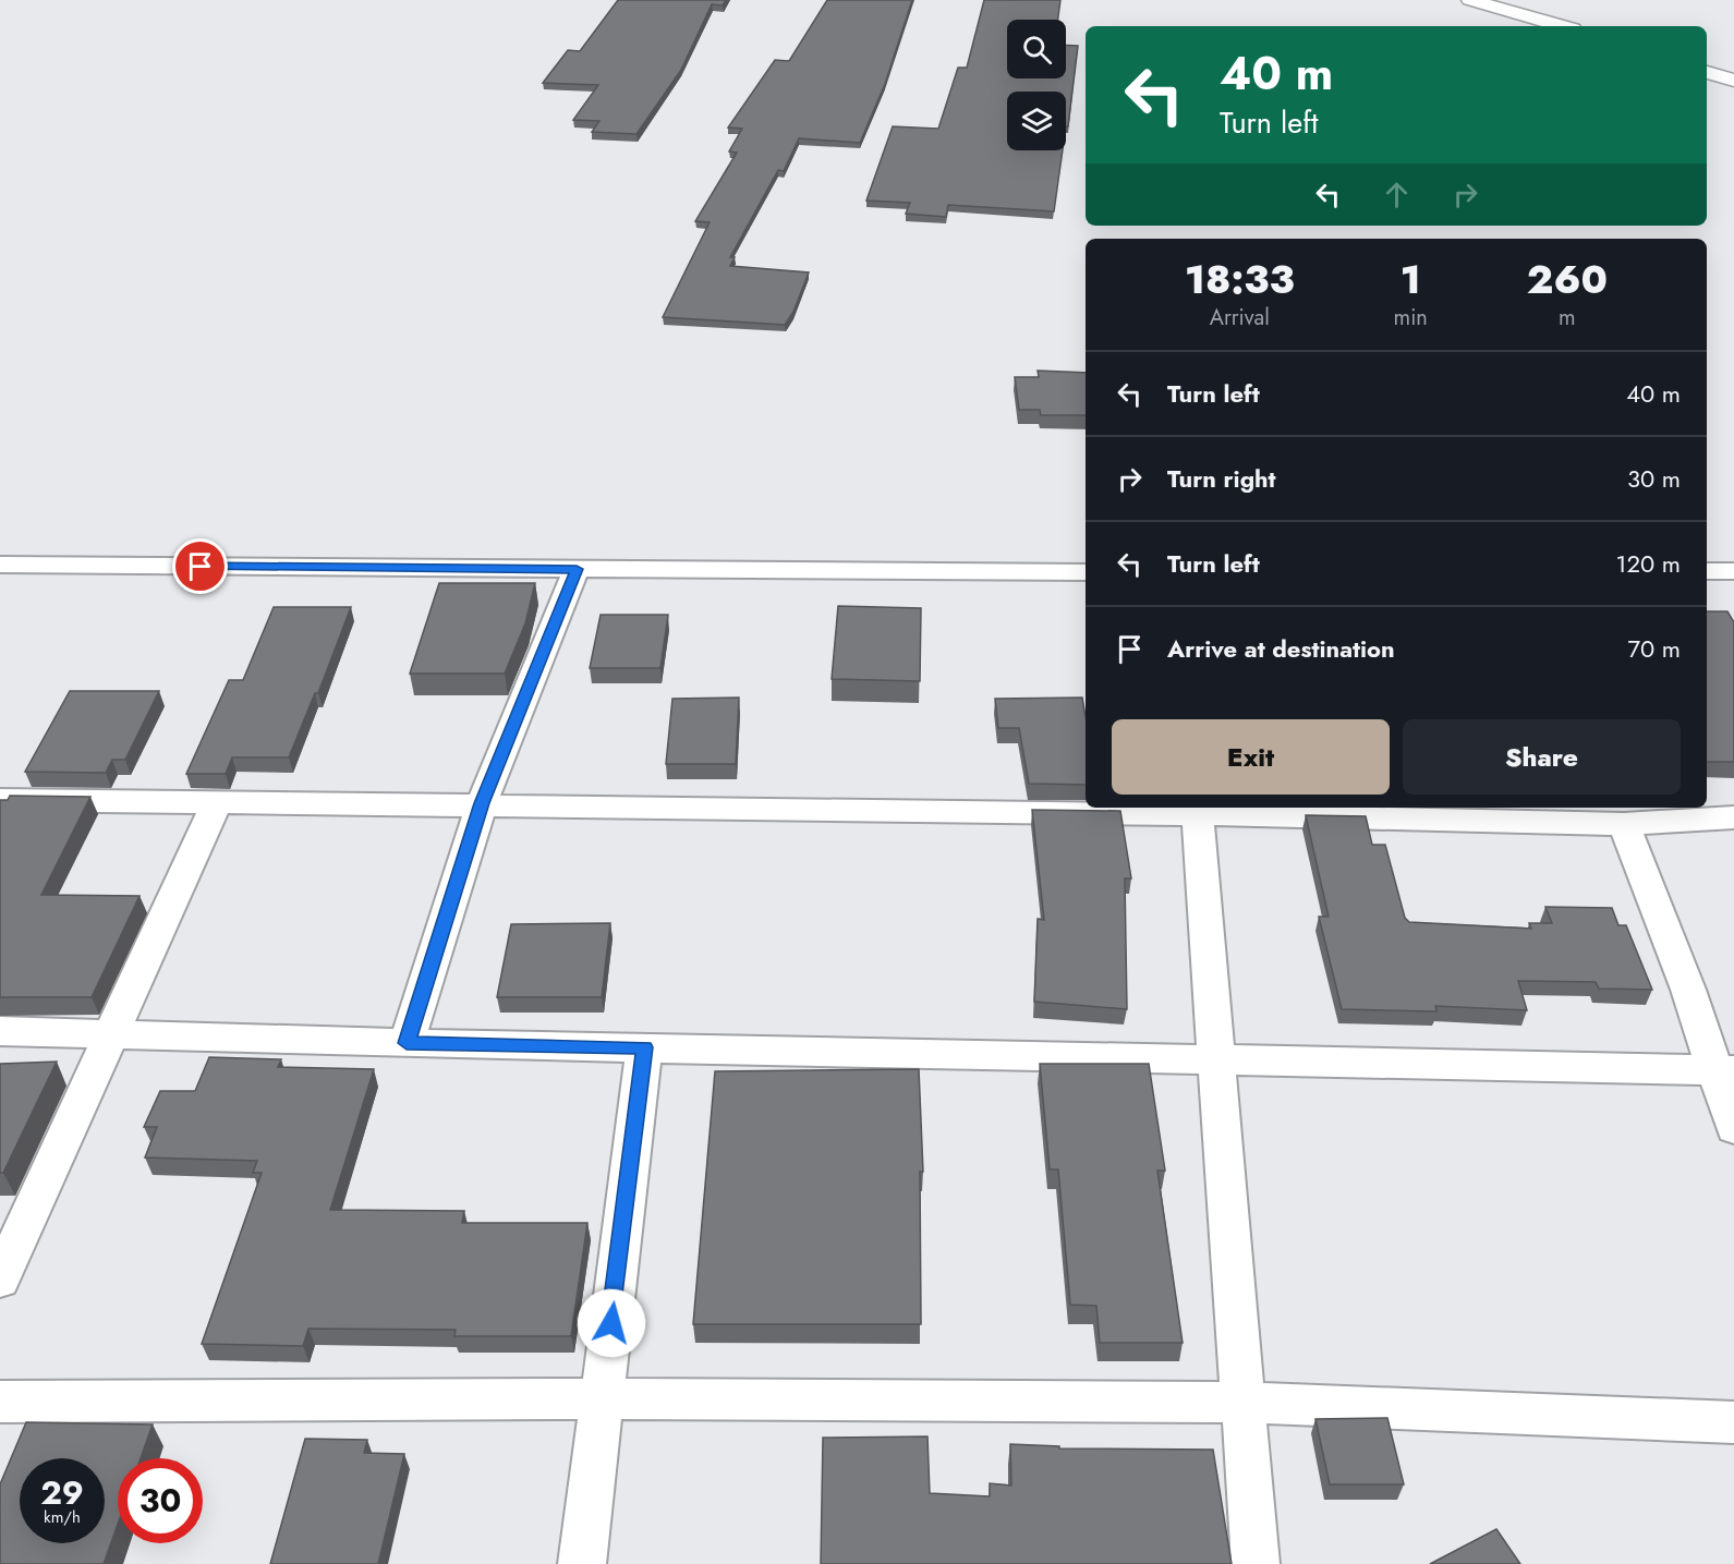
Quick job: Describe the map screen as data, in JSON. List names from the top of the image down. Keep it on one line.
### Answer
{"page":{"turn":["40 m","Turn left"],"eta":["18:33","Arrival","1","min","260","m"],"list":[{"name":"Turn left","value":"40 m"},{"name":"Turn right","value":"30 m"},{"name":"Turn left","value":"120 m"},{"name":"Arrive at destination","value":"70 m"}],"buttons":["Exit","Share"],"speed":"29 km/h","limit":"30"}}
